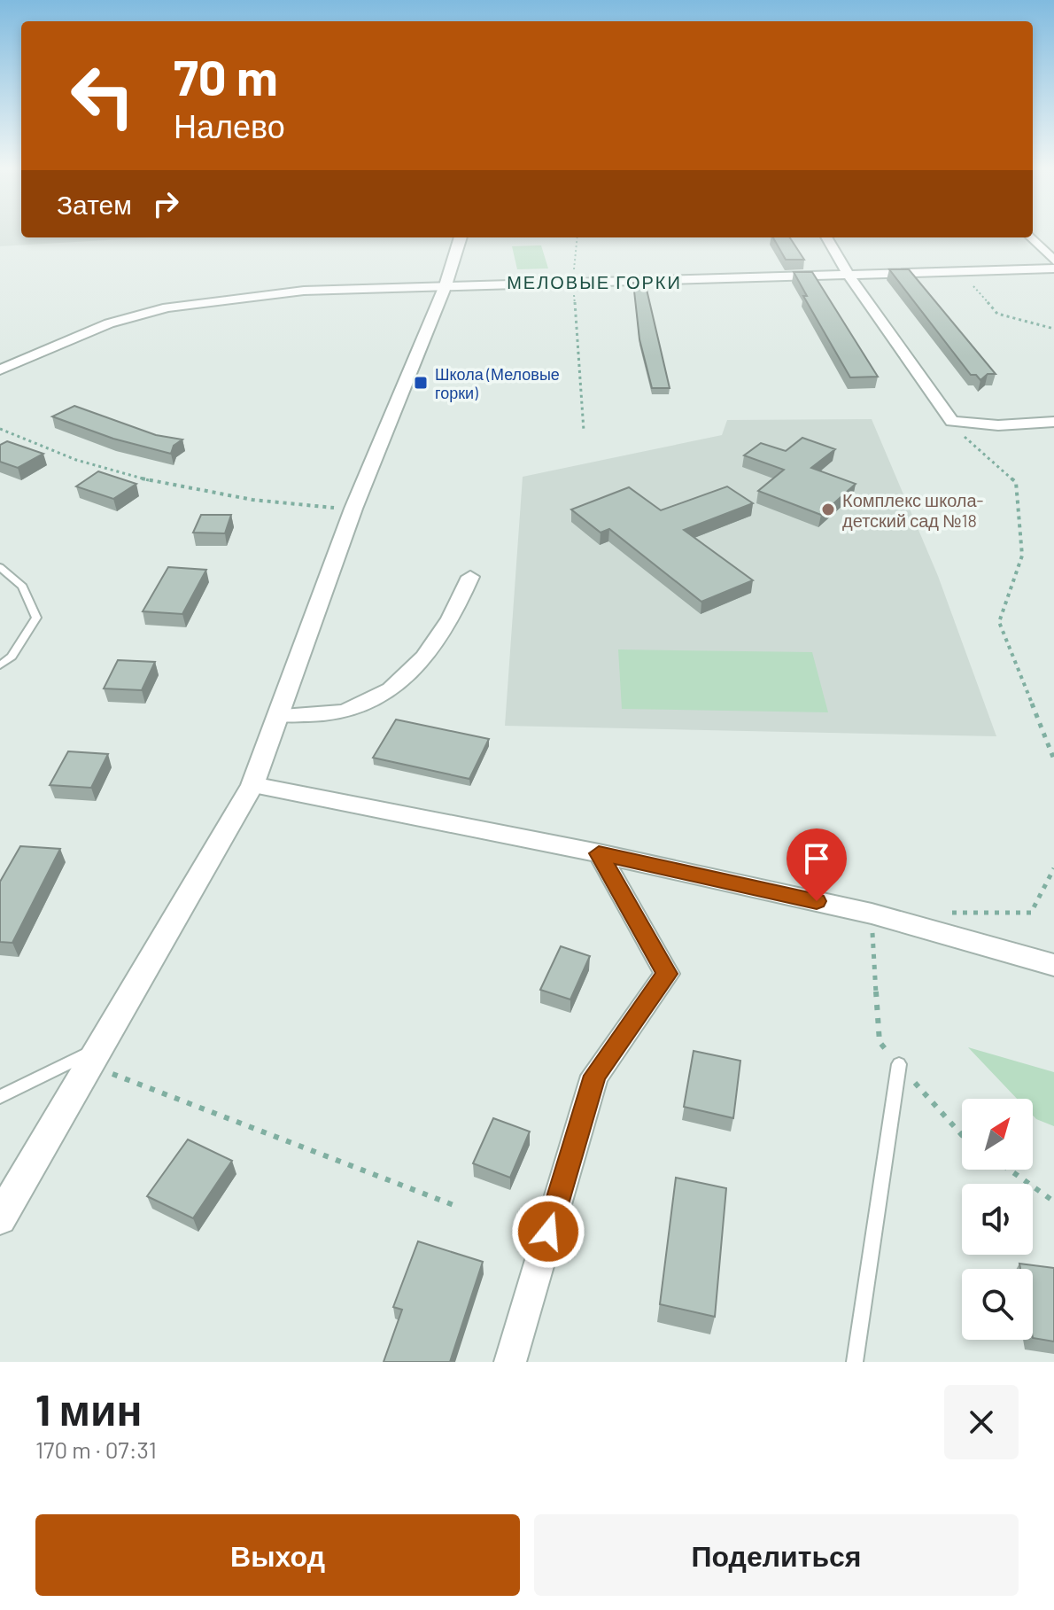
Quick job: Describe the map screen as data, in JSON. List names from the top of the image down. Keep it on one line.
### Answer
{"districts":["МЕЛОВЫЕ ГОРКИ"],"places":{"transit":["Школа (Меловые горки)"],"other":["Комплекс школа- детский сад №18"]},"north":"top right","page":{"turn":["70 m","Налево"],"then":"Затем","heading":["1 мин","170 m · 07:31"],"buttons":["Выход","Поделиться"]}}
